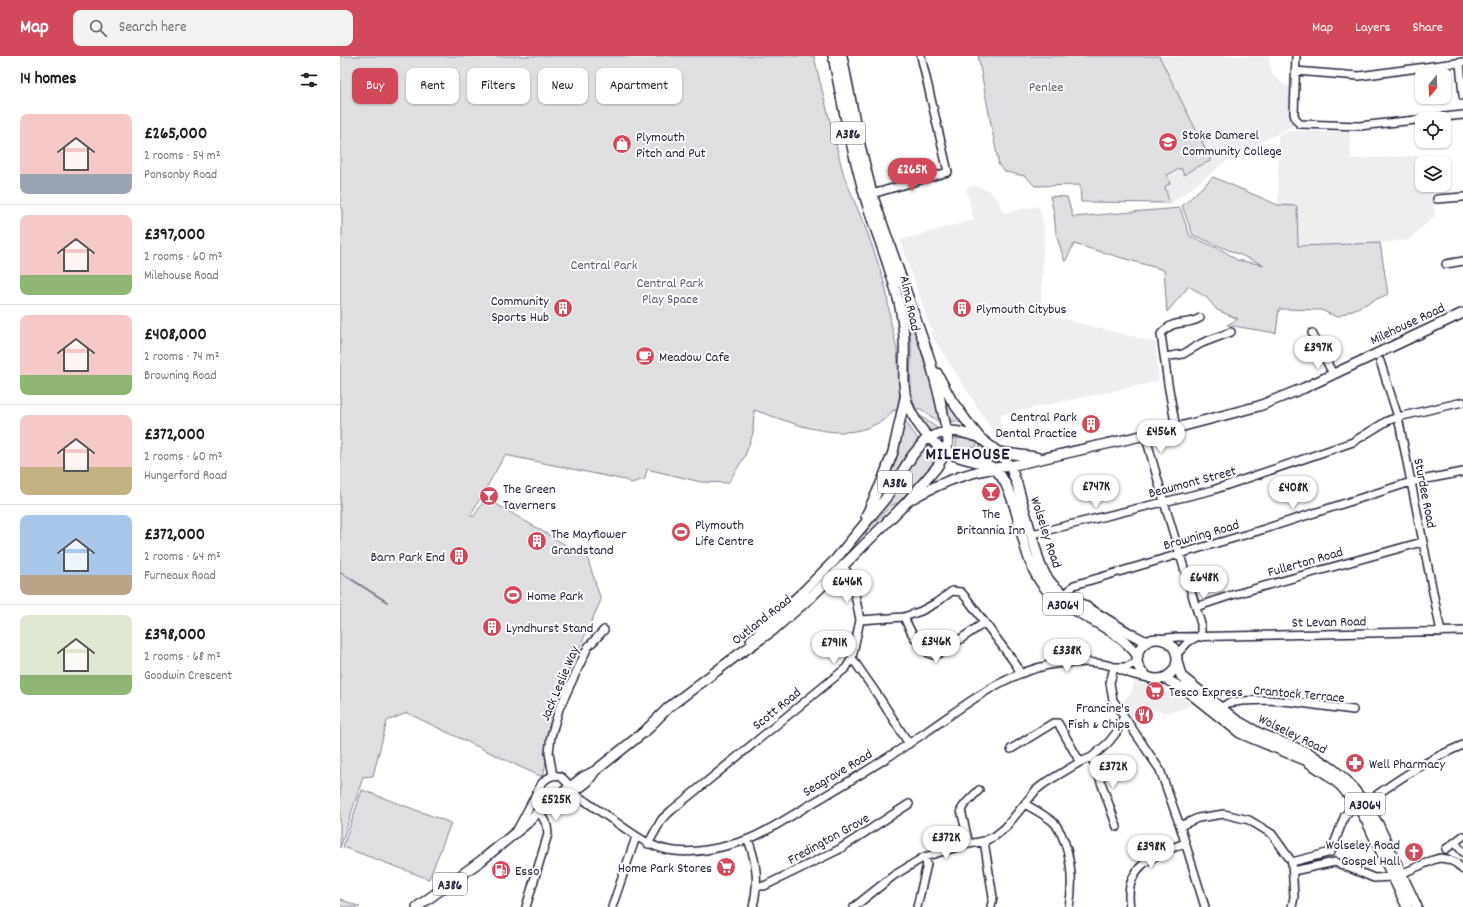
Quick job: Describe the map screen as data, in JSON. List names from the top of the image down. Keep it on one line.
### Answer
{"streets":{"main road":["A386","Alma Road","Milehouse Road","Wolseley Road","A3064","Outland Road"],"street":["Beaumont Street","Sturdee Road","Browning Road","Fullerton Road","St Levan Road","Jack Leslie Way","Crantock Terrace","Scott Road","Seagrave Road","Fredington Grove"]},"crossings":[["Alma Road","Wolseley Road"],["Alma Road","Outland Road"],["Milehouse Road","Wolseley Road"],["Milehouse Road","Outland Road"],["Beaumont Street","Sturdee Road"],["Beaumont Street","Wolseley Road"],["Sturdee Road","Browning Road"],["Sturdee Road","Fullerton Road"],["Sturdee Road","St Levan Road"],["Wolseley Road","Browning Road"],["Wolseley Road","Outland Road"],["Wolseley Road","St Levan Road"],["Wolseley Road","Crantock Terrace"],["Outland Road","Scott Road"],["Outland Road","Seagrave Road"],["Jack Leslie Way","Seagrave Road"],["Scott Road","Seagrave Road"]],"districts":["MILEHOUSE"],"parks":["Penlee","Central Park","Central Park Play Space"],"places":{"school or university":["Stoke Damerel Community College"],"shop":["Plymouth Pitch and Put"],"building":["Community Sports Hub","Plymouth Citybus","Central Park Dental Practice","The Mayflower Grandstand","Barn Park End","Lyndhurst Stand"],"cafe":["Meadow Cafe"],"bar":["The Britannia Inn","The Green Taverners"],"sports":["Plymouth Life Centre","Home Park"],"supermarket":["Tesco Express","Home Park Stores"],"restaurant":["Francine's Fish & Chips"],"pharmacy":["Well Pharmacy"],"church":["Wolseley Road Gospel Hall"],"fuel station":["Esso"]},"north":"bottom","page":{"header":"Map","search":"Search here","nav":["Map","Layers","Share"],"heading":"14 homes","chip":["Buy","Rent","Filters","New","Apartment"],"list":[{"name":"£265,000","note":"2 rooms · 54 m² · Ponsonby Road"},{"name":"£397,000","note":"2 rooms · 60 m² · Milehouse Road"},{"name":"£408,000","note":"2 rooms · 74 m² · Browning Road"},{"name":"£372,000","note":"2 rooms · 60 m² · Hungerford Road"},{"name":"£372,000","note":"2 rooms · 64 m² · Furneaux Road"},{"name":"£398,000","note":"2 rooms · 68 m² · Goodwin Crescent"}],"price":["£265K","£397K","£456K","£747K","£408K","£648K","£646K","£346K","£791K","£338K","£372K","£525K","£372K","£398K"]}}
